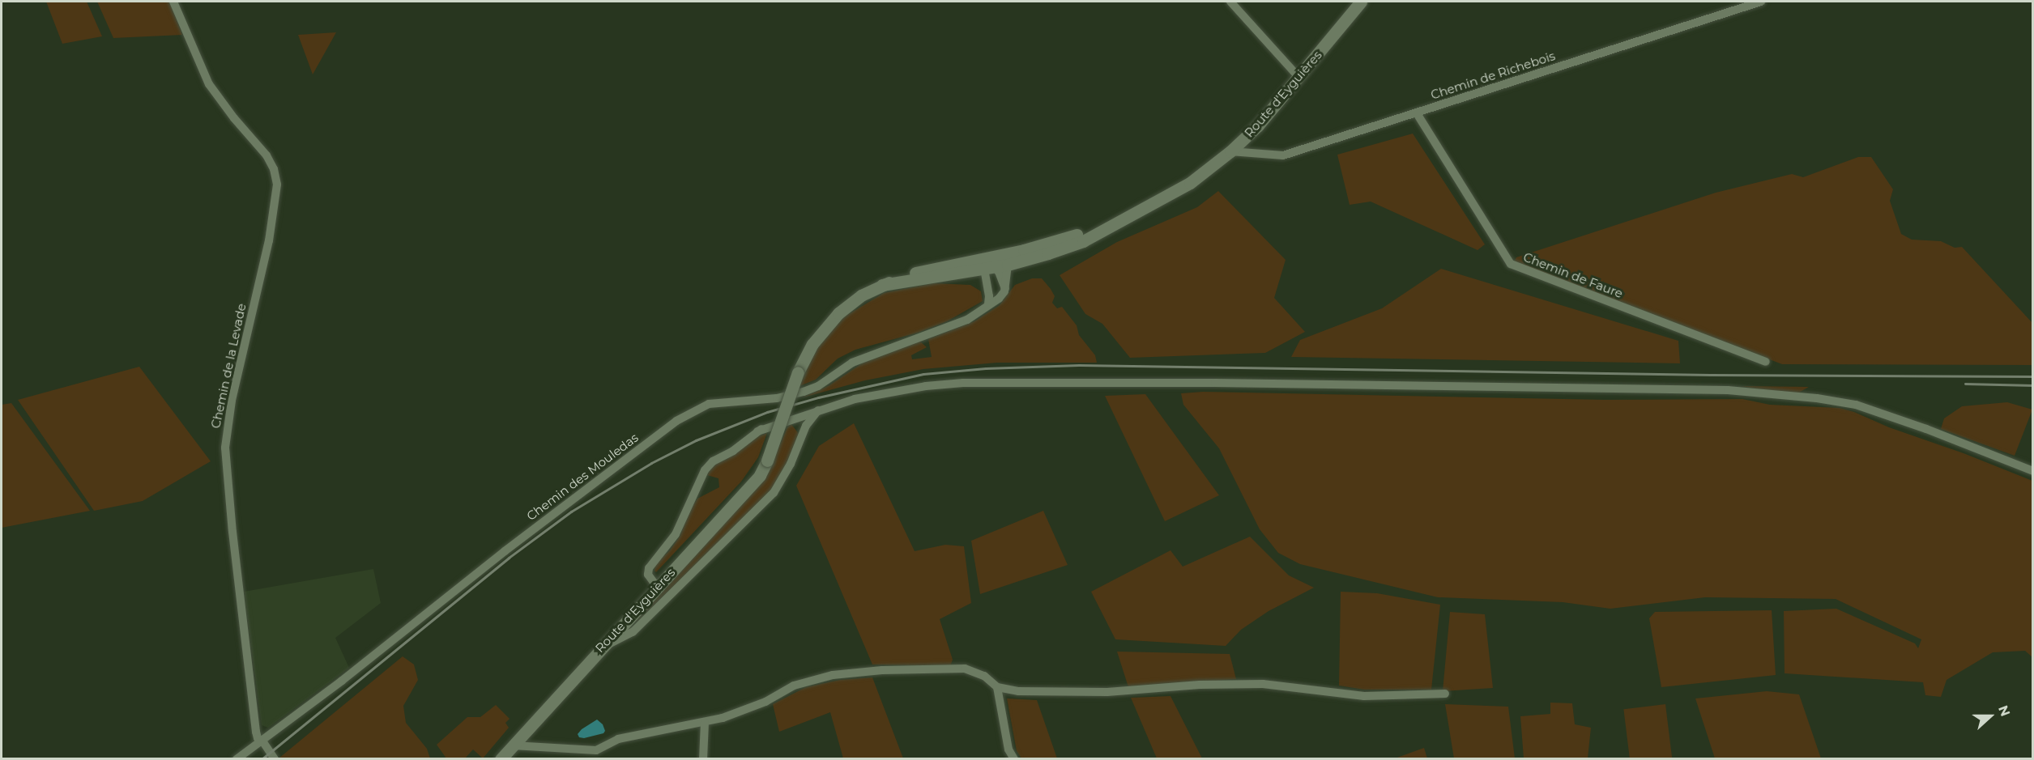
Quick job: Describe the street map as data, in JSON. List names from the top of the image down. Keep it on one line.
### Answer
{"streets":{"main road":["Route d'Eyguières"],"street":["Chemin de Richebois","Chemin de Faure","Chemin de la Levade","Chemin des Mouledas"]},"crossings":[["Chemin de Richebois","Route d'Eyguières"],["Chemin de Richebois","Chemin de Faure"],["Chemin de la Levade","Chemin des Mouledas"]],"north":"right"}
